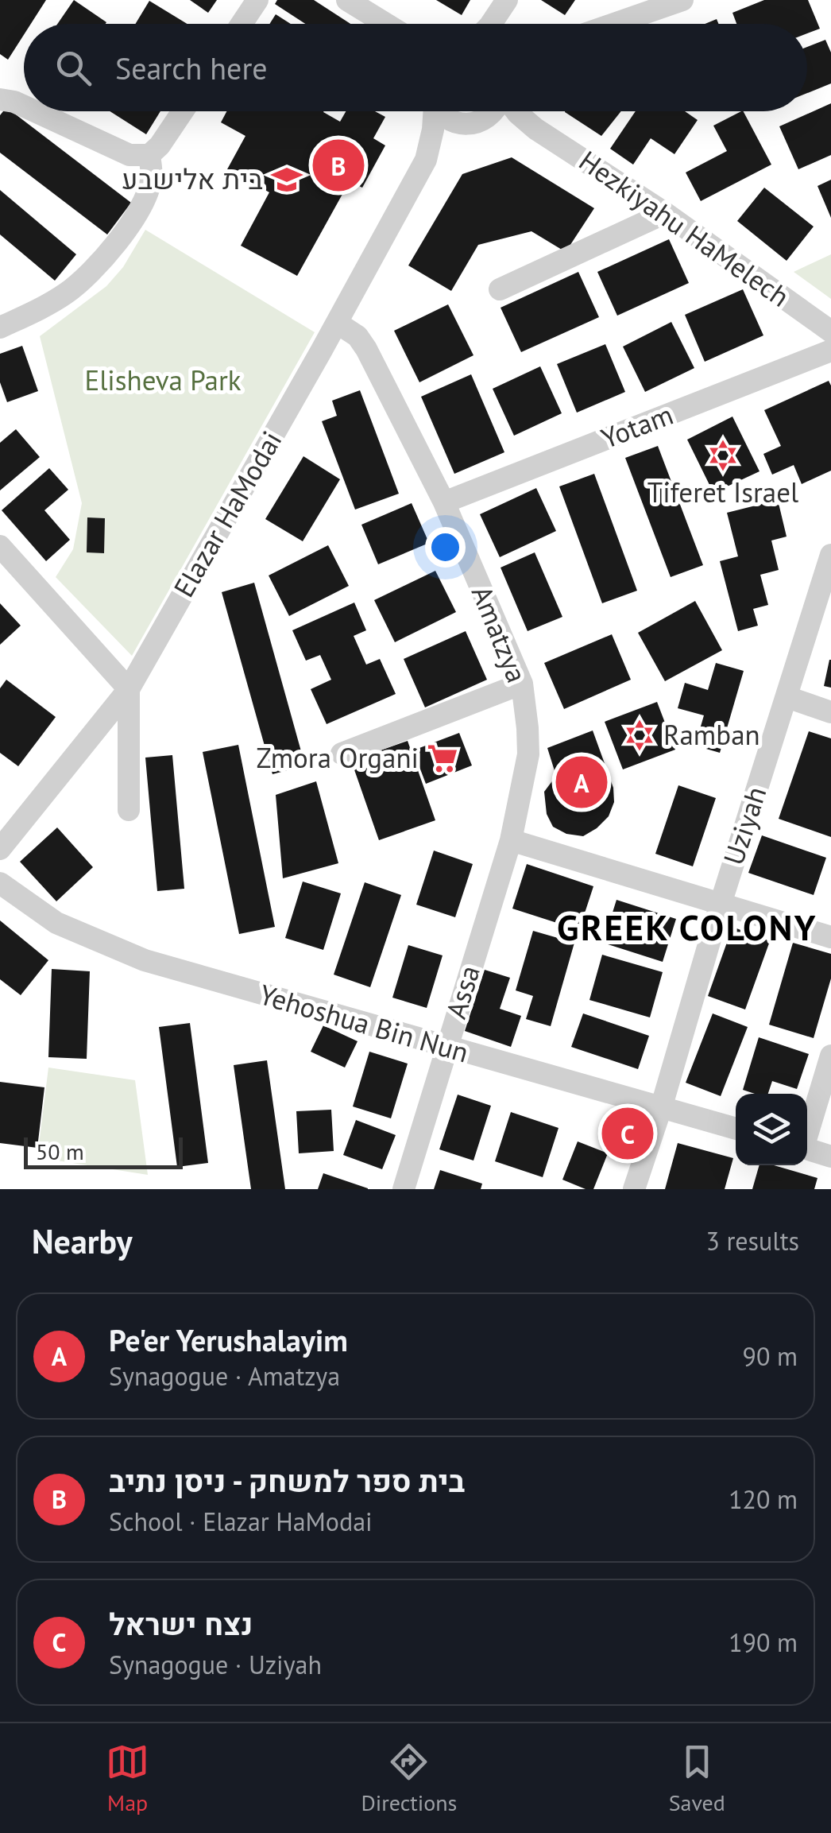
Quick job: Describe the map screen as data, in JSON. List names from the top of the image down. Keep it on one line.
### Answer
{"streets":{"street":["Hezkiyahu HaMelech","Yotam","Elazar HaModai","Amatzya","Uziyah","Assa","Yehoshua Bin Nun"]},"crossings":[["Hezkiyahu HaMelech","Elazar HaModai"],["Yotam","Amatzya"],["Elazar HaModai","Amatzya"],["Amatzya","Assa"],["Uziyah","Yehoshua Bin Nun"],["Assa","Yehoshua Bin Nun"]],"districts":["GREEK COLONY"],"parks":["Elisheva Park"],"places":{"school or university":["בית אלישבע"],"synagogue":["Tiferet Israel","Ramban"],"supermarket":["Zmora Organi"]},"scale_bar":"50 m","page":{"search":"Search here","pins":["B","A","C"],"scale":"50 m","heading":["Nearby","3 results"],"list":[{"mark":"A","name":"Pe'er Yerushalayim","note":"Synagogue · Amatzya","value":"90 m"},{"mark":"B","name":"בית ספר למשחק - ניסן נתיב","note":"School · Elazar HaModai","value":"120 m"},{"mark":"C","name":"נצח ישראל","note":"Synagogue · Uziyah","value":"190 m"}],"nav":["Map","Directions","Saved"]}}
